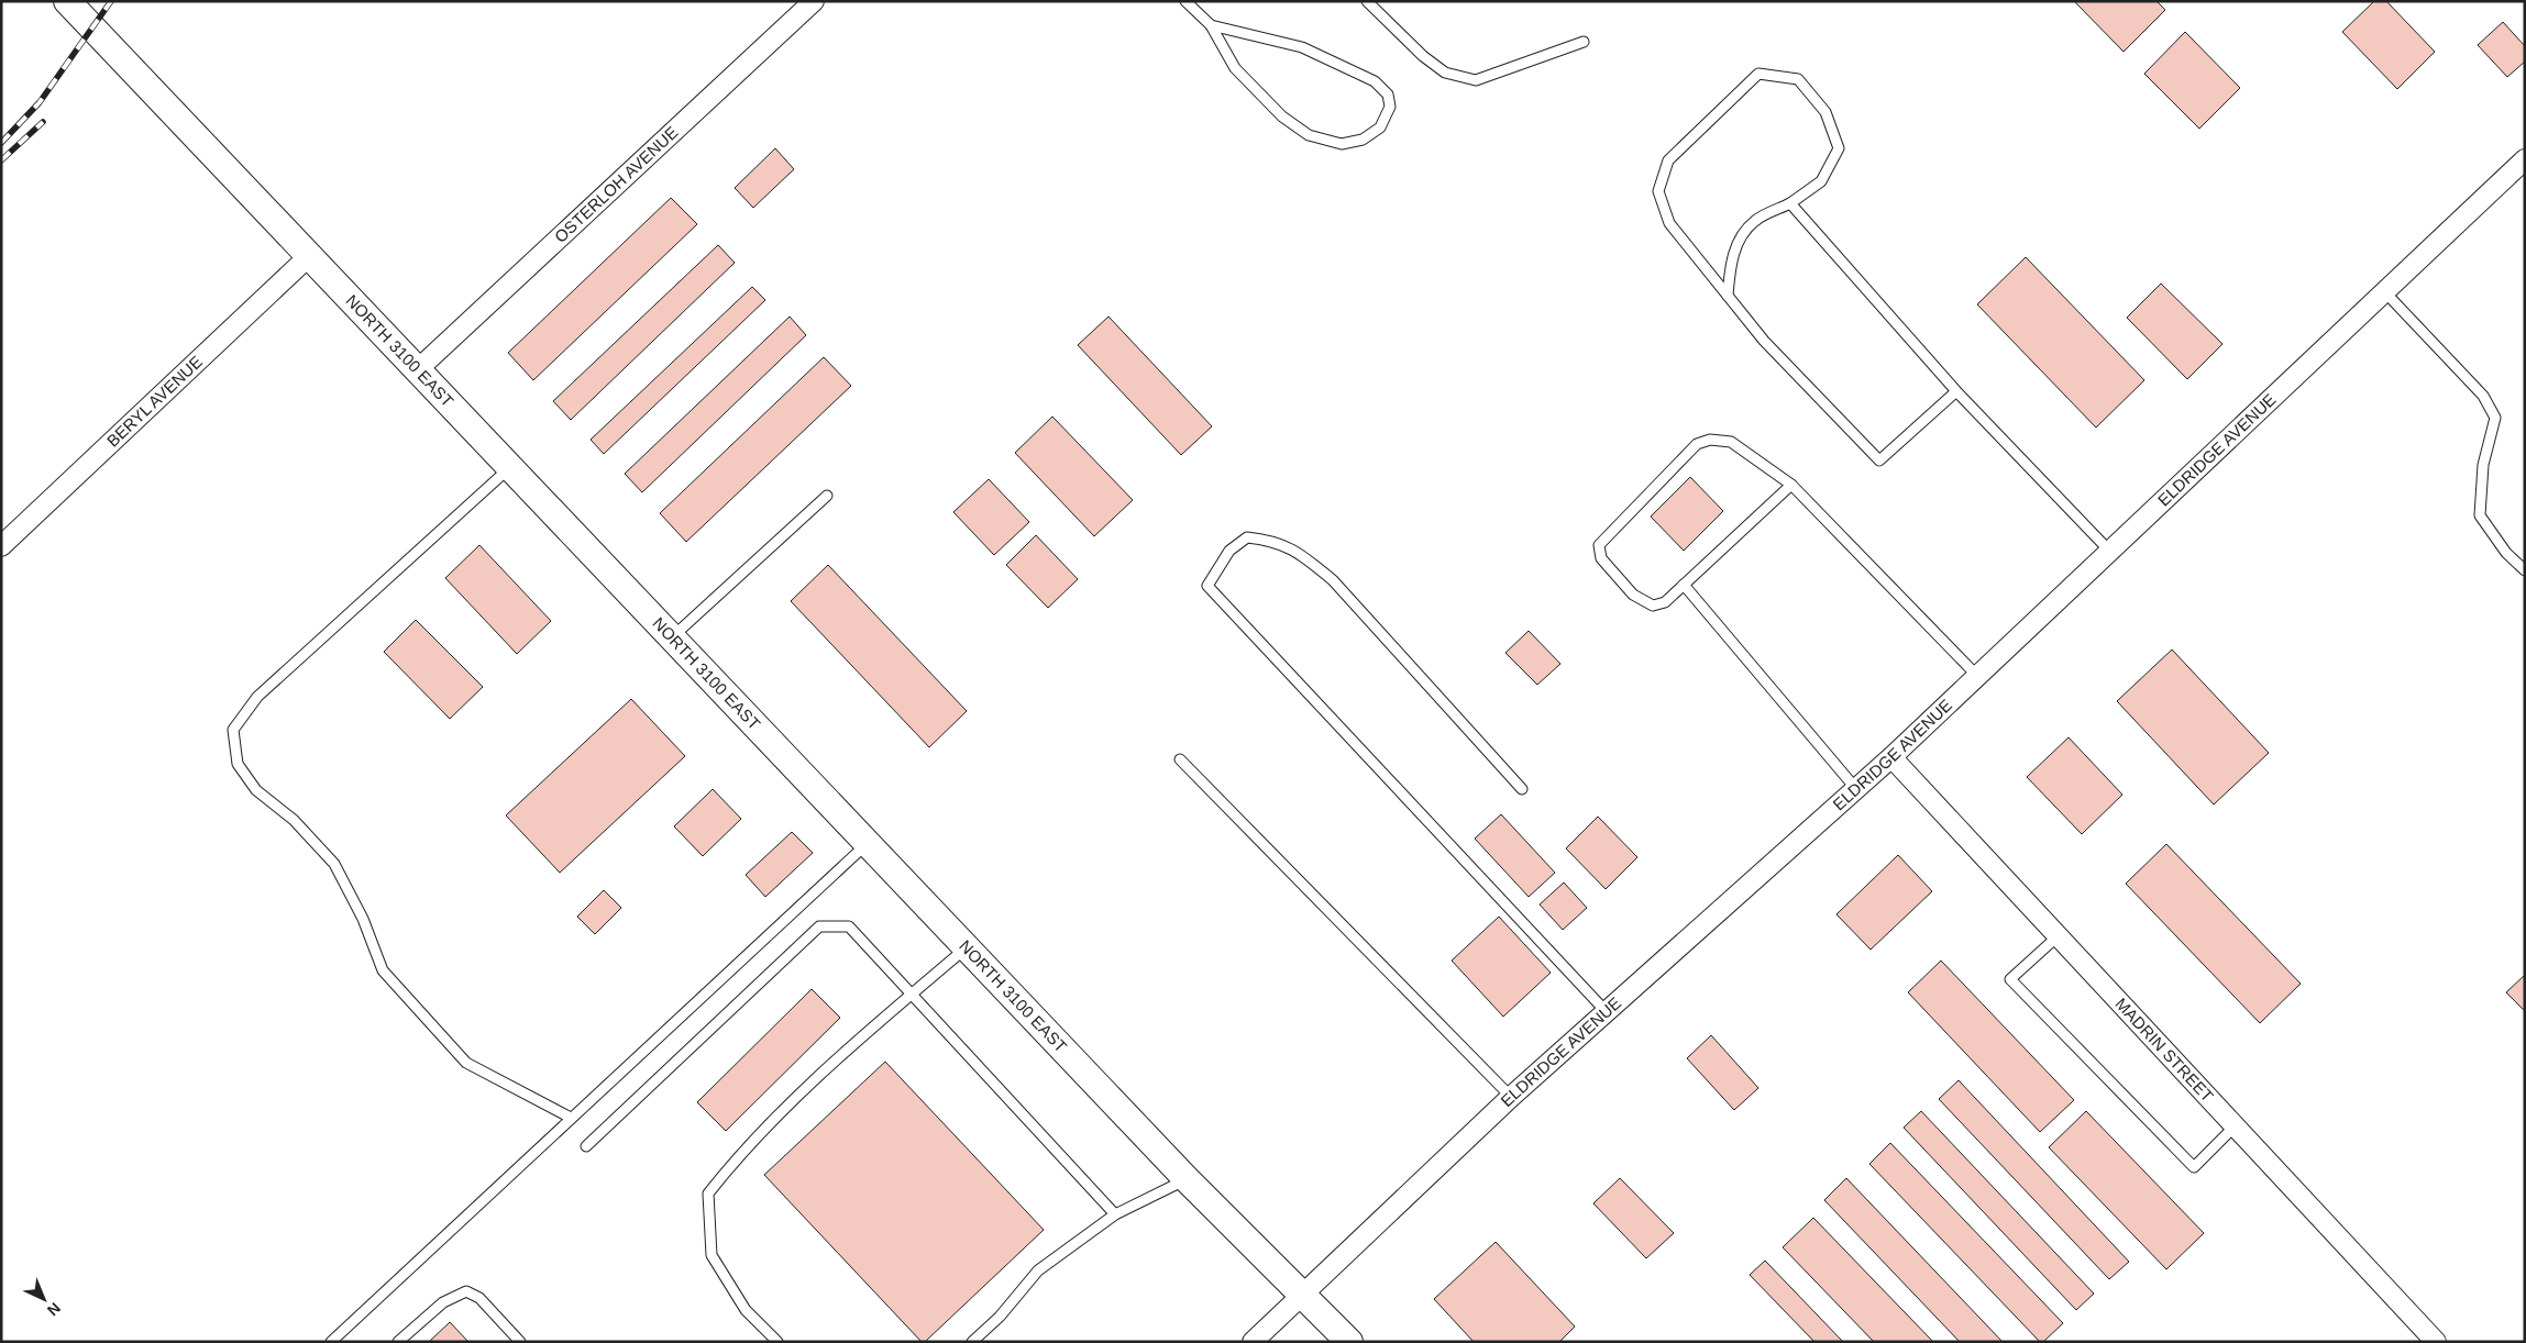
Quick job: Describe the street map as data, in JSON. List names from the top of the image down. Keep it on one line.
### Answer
{"streets":{"main road":["NORTH 3100 EAST"],"street":["OSTERLOH AVENUE","BERYL AVENUE","ELDRIDGE AVENUE","MADRIN STREET"]},"crossings":[["OSTERLOH AVENUE","NORTH 3100 EAST"],["NORTH 3100 EAST","BERYL AVENUE"],["NORTH 3100 EAST","ELDRIDGE AVENUE"],["ELDRIDGE AVENUE","MADRIN STREET"]],"north":"bottom right"}
